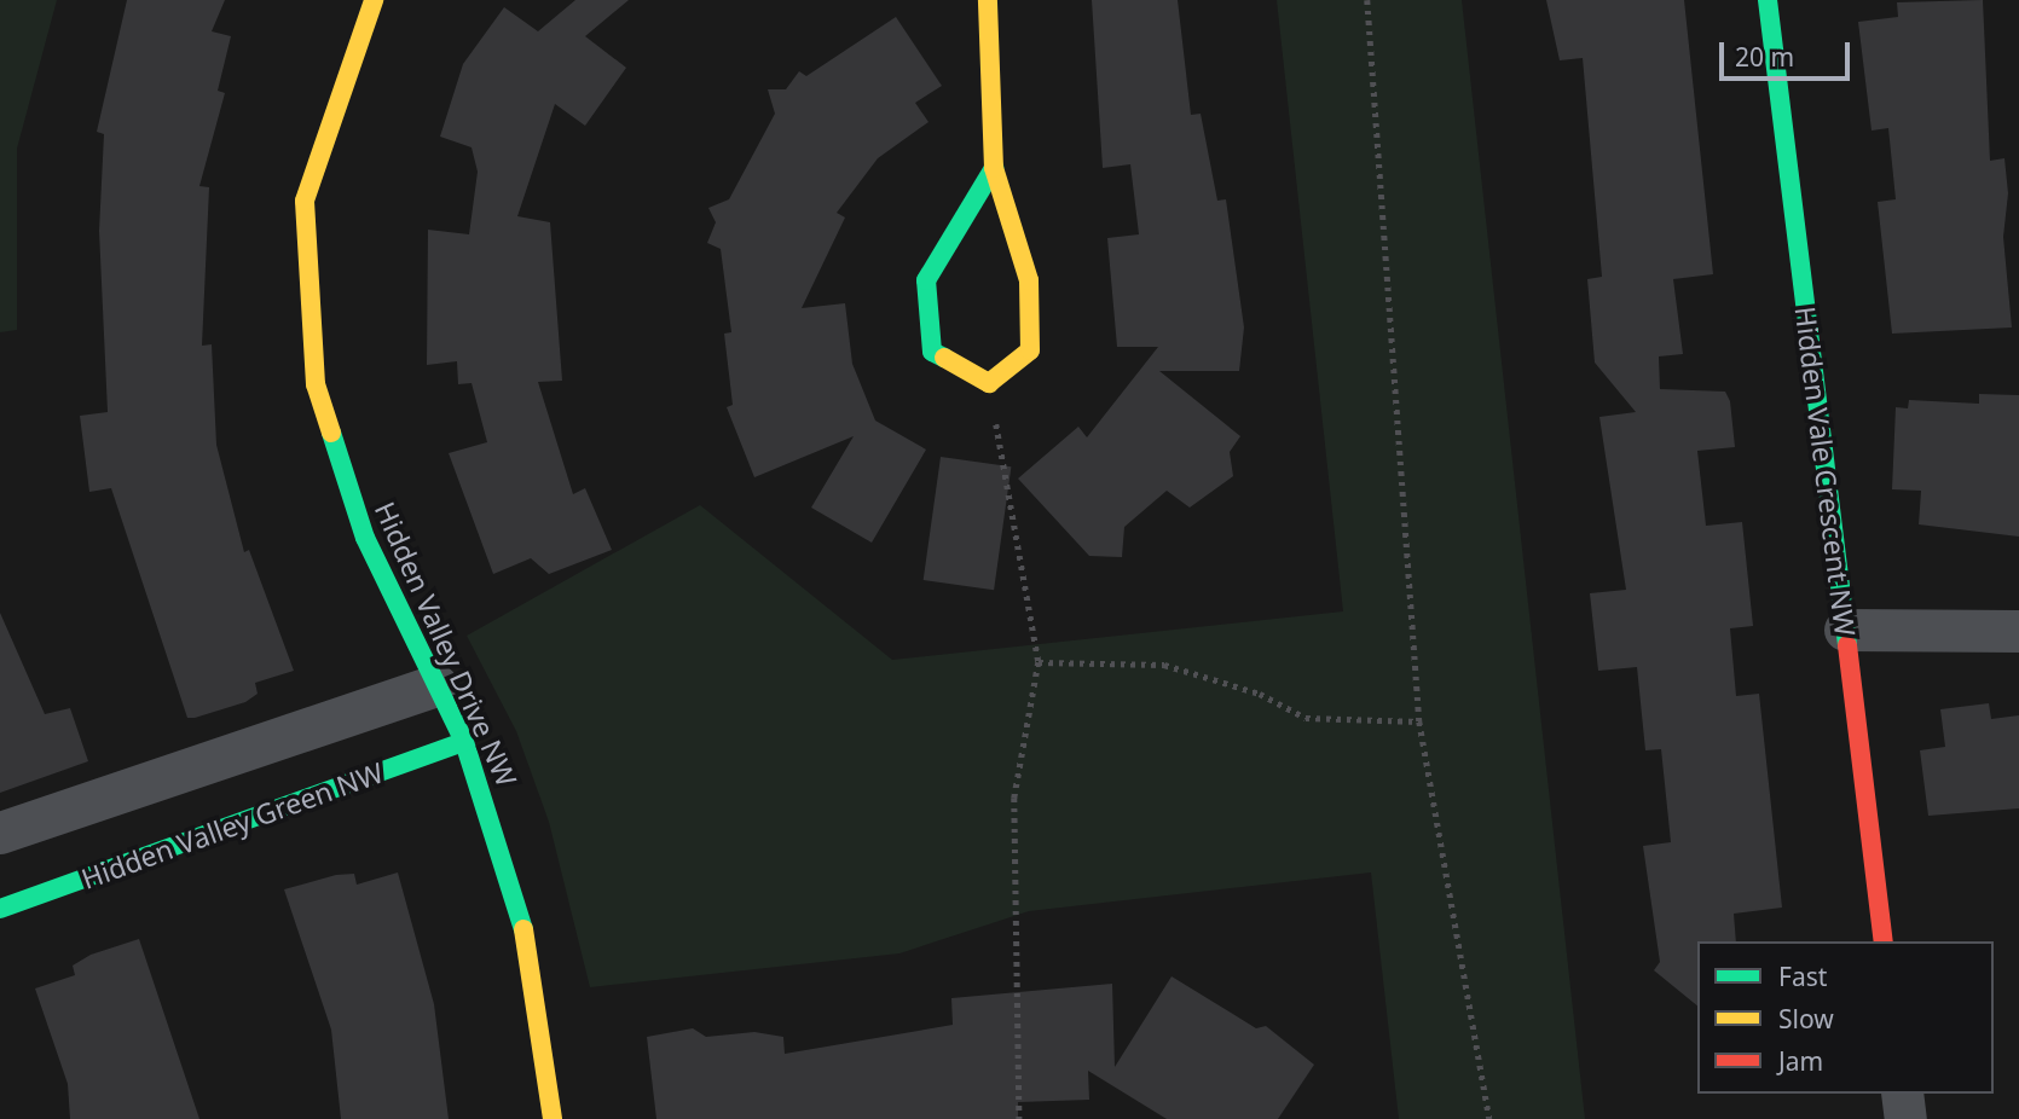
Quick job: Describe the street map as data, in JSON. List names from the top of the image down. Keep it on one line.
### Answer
{"streets":{"street":["Hidden Vale Crescent NW","Hidden Valley Drive NW","Hidden Valley Green NW"]},"crossings":[["Hidden Valley Drive NW","Hidden Valley Green NW"]],"legend":["Fast","Slow","Jam"],"scale_bar":"20 m"}
